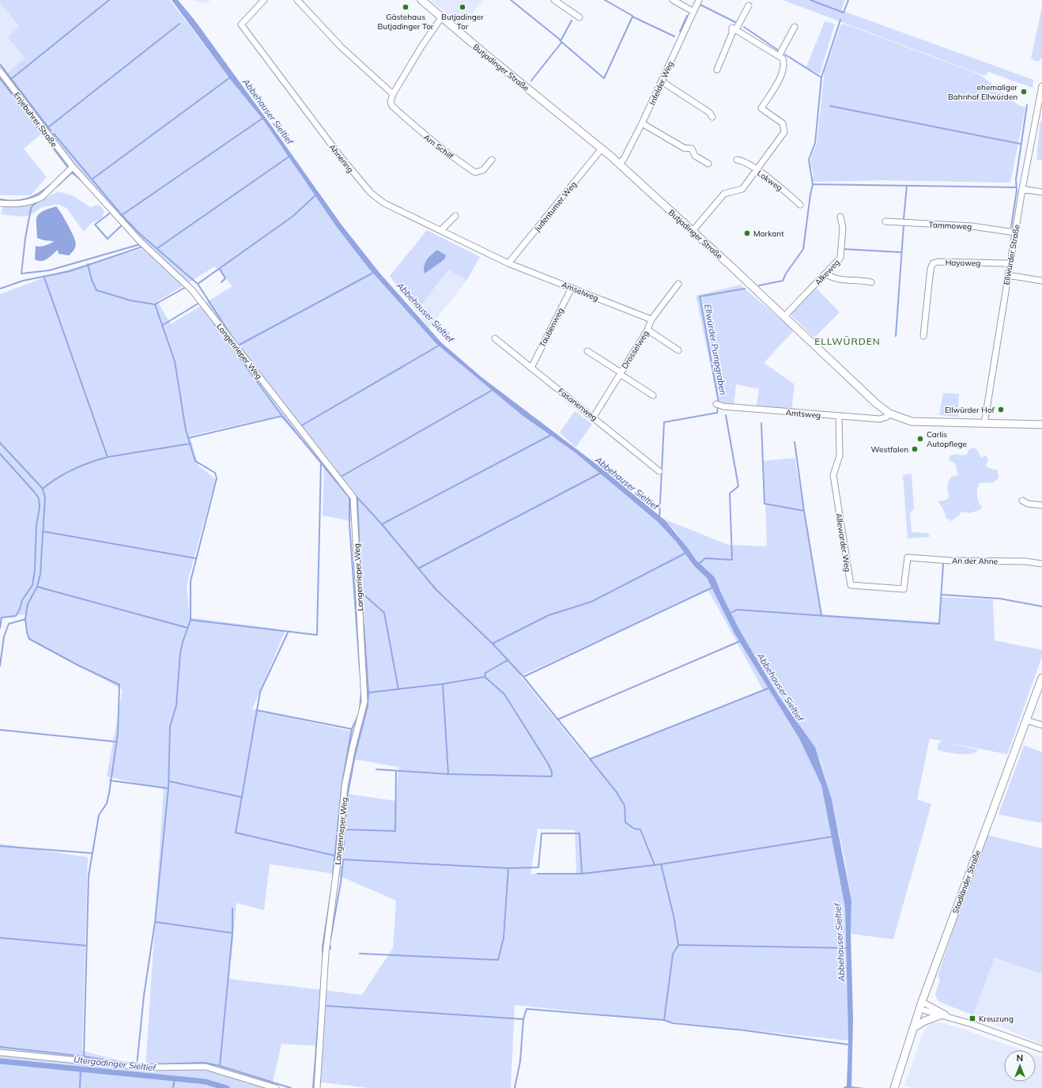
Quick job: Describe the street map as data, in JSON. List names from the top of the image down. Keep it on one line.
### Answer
{"streets":{"main road":["Butjadinger Straße","Stadländer Straße"],"street":["Infelder Weg","Enjebuhrer Straße","Am Schilf","Ahnering","Lokweg","Judentumer Weg","Tammoweg","Ellwürder Straße","Hayoweg","Alkeweg","Amselweg","Taubenweg","Drosselweg","Langenrieper Weg","Fasanenweg","Amtsweg","Allewarder Weg","An der Ahne"]},"crossings":[["Butjadinger Straße","Infelder Weg"],["Butjadinger Straße","Judentumer Weg"],["Butjadinger Straße","Ellwürder Straße"],["Butjadinger Straße","Alkeweg"],["Butjadinger Straße","Amtsweg"],["Enjebuhrer Straße","Langenrieper Weg"],["Ahnering","Judentumer Weg"],["Ahnering","Amselweg"],["Judentumer Weg","Amselweg"],["Tammoweg","Ellwürder Straße"],["Ellwürder Straße","Hayoweg"],["Amselweg","Taubenweg"],["Amselweg","Drosselweg"],["Taubenweg","Fasanenweg"],["Drosselweg","Fasanenweg"],["Amtsweg","Allewarder Weg"],["Allewarder Weg","An der Ahne"]],"districts":["ELLWÜRDEN"],"water":["Abbehauser Sieltief","Ellwürder Pumpgraben","Utergadinger Sieltief"],"places":{"other":["Gästehaus Butjadinger Tor","Butjadinger Tor","ehemaliger Bahnhof Ellwürden","Markant","Ellwürder Hof","Carlis Autopflege","Westfalen"],"transit":["Kreuzung"]},"north":"top"}
